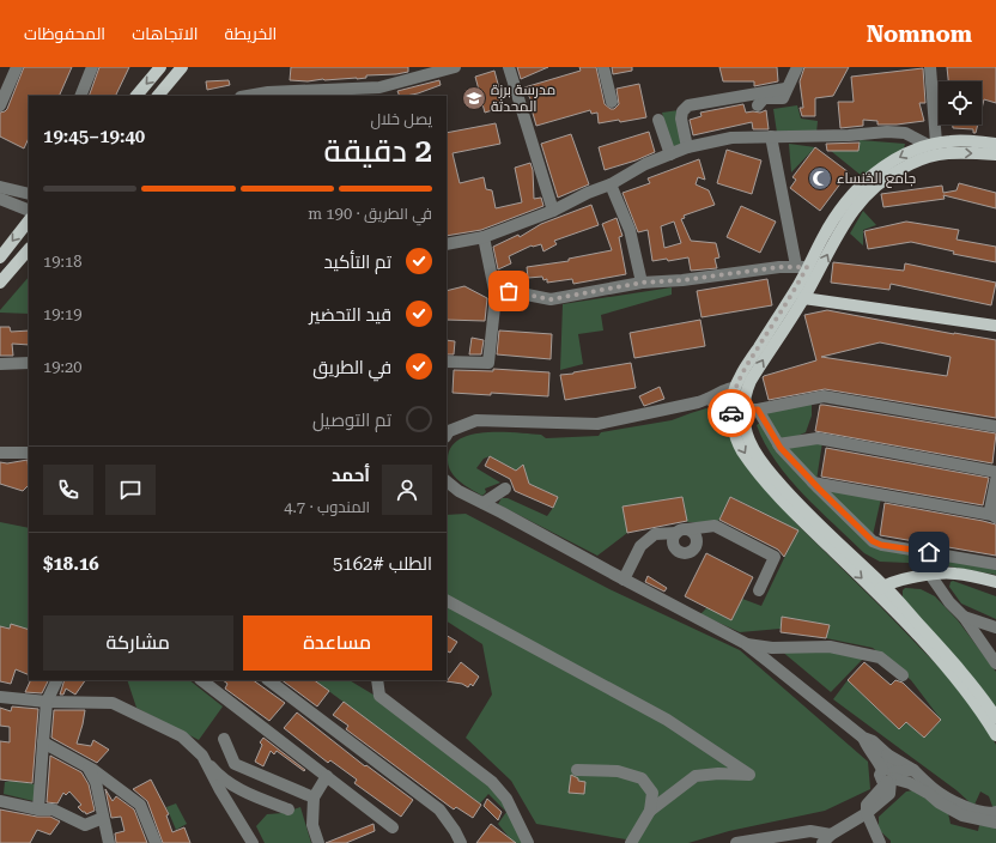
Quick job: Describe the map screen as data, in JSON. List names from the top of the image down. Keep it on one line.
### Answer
{"places":{"school or university":["مدرسة برزة المحدثة"],"mosque":["جامع الخنساء"]},"page":{"header":"Nomnom","nav":["الخريطة","الاتجاهات","المحفوظات"],"heading":["2 دقيقة","يصل خلال","19:40–19:45"],"panel":["أحمد","المندوب · 4.7","الطلب #5162","$18.16"],"bar":"في الطريق · 190 m","list":[["تم التأكيد","19:18"],["قيد التحضير","19:19"],["في الطريق","19:20"],"تم التوصيل"],"buttons":["مساعدة","مشاركة"]}}
